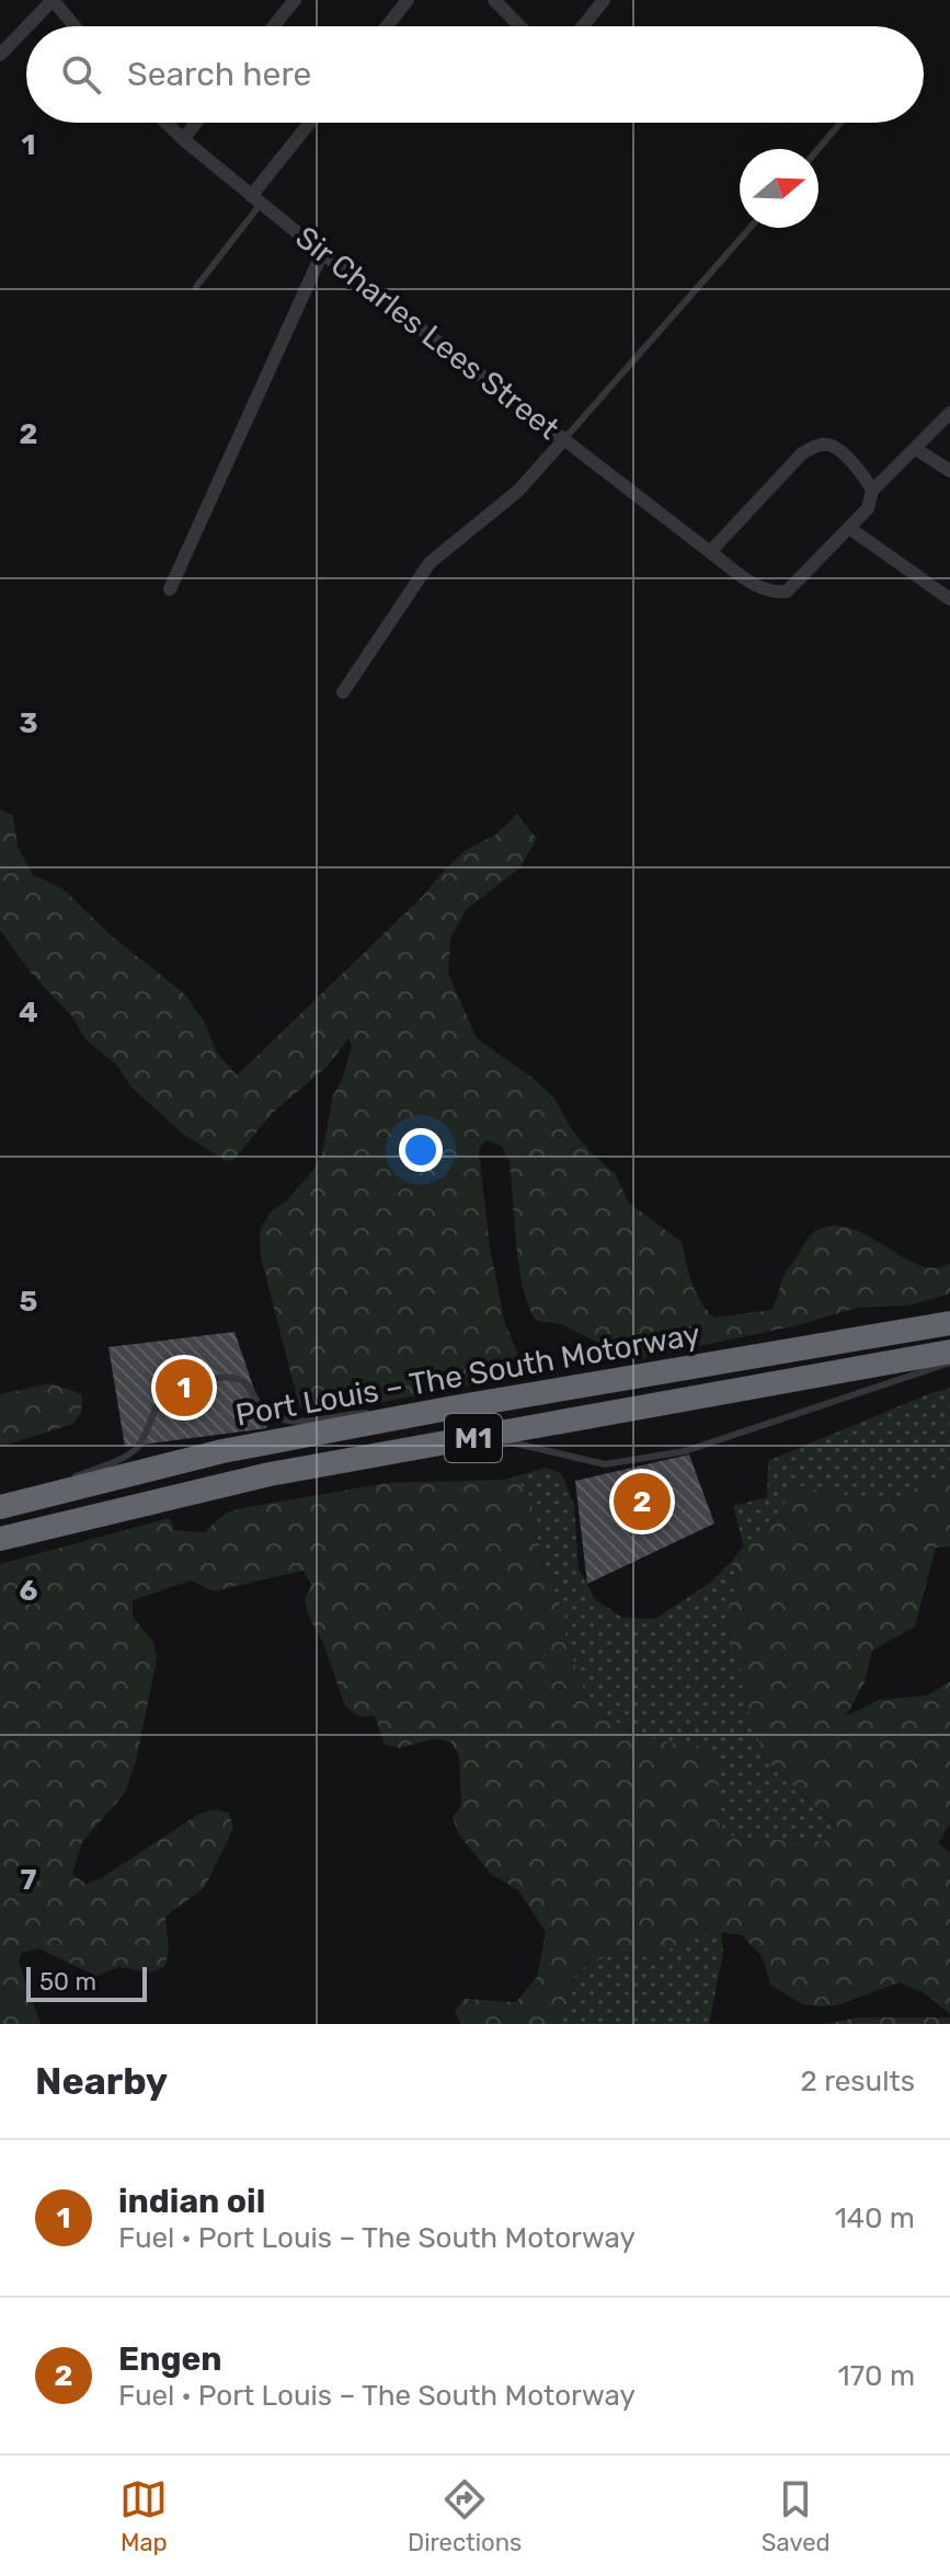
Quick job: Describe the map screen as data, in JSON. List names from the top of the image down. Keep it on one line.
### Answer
{"streets":{"highway":["Port Louis – The South Motorway","M1"],"street":["Sir Charles Lees Street"]},"scale_bar":"50 m","north":"right","page":{"search":"Search here","pins":["1","2"],"scale":"50 m","heading":["Nearby","2 results"],"list":[{"mark":"1","name":"indian oil","note":"Fuel · Port Louis – The South Motorway","value":"140 m"},{"mark":"2","name":"Engen","note":"Fuel · Port Louis – The South Motorway","value":"170 m"}],"nav":["Map","Directions","Saved"]},"grid":{"rows":["1","2","3","4","5","6","7"]}}
